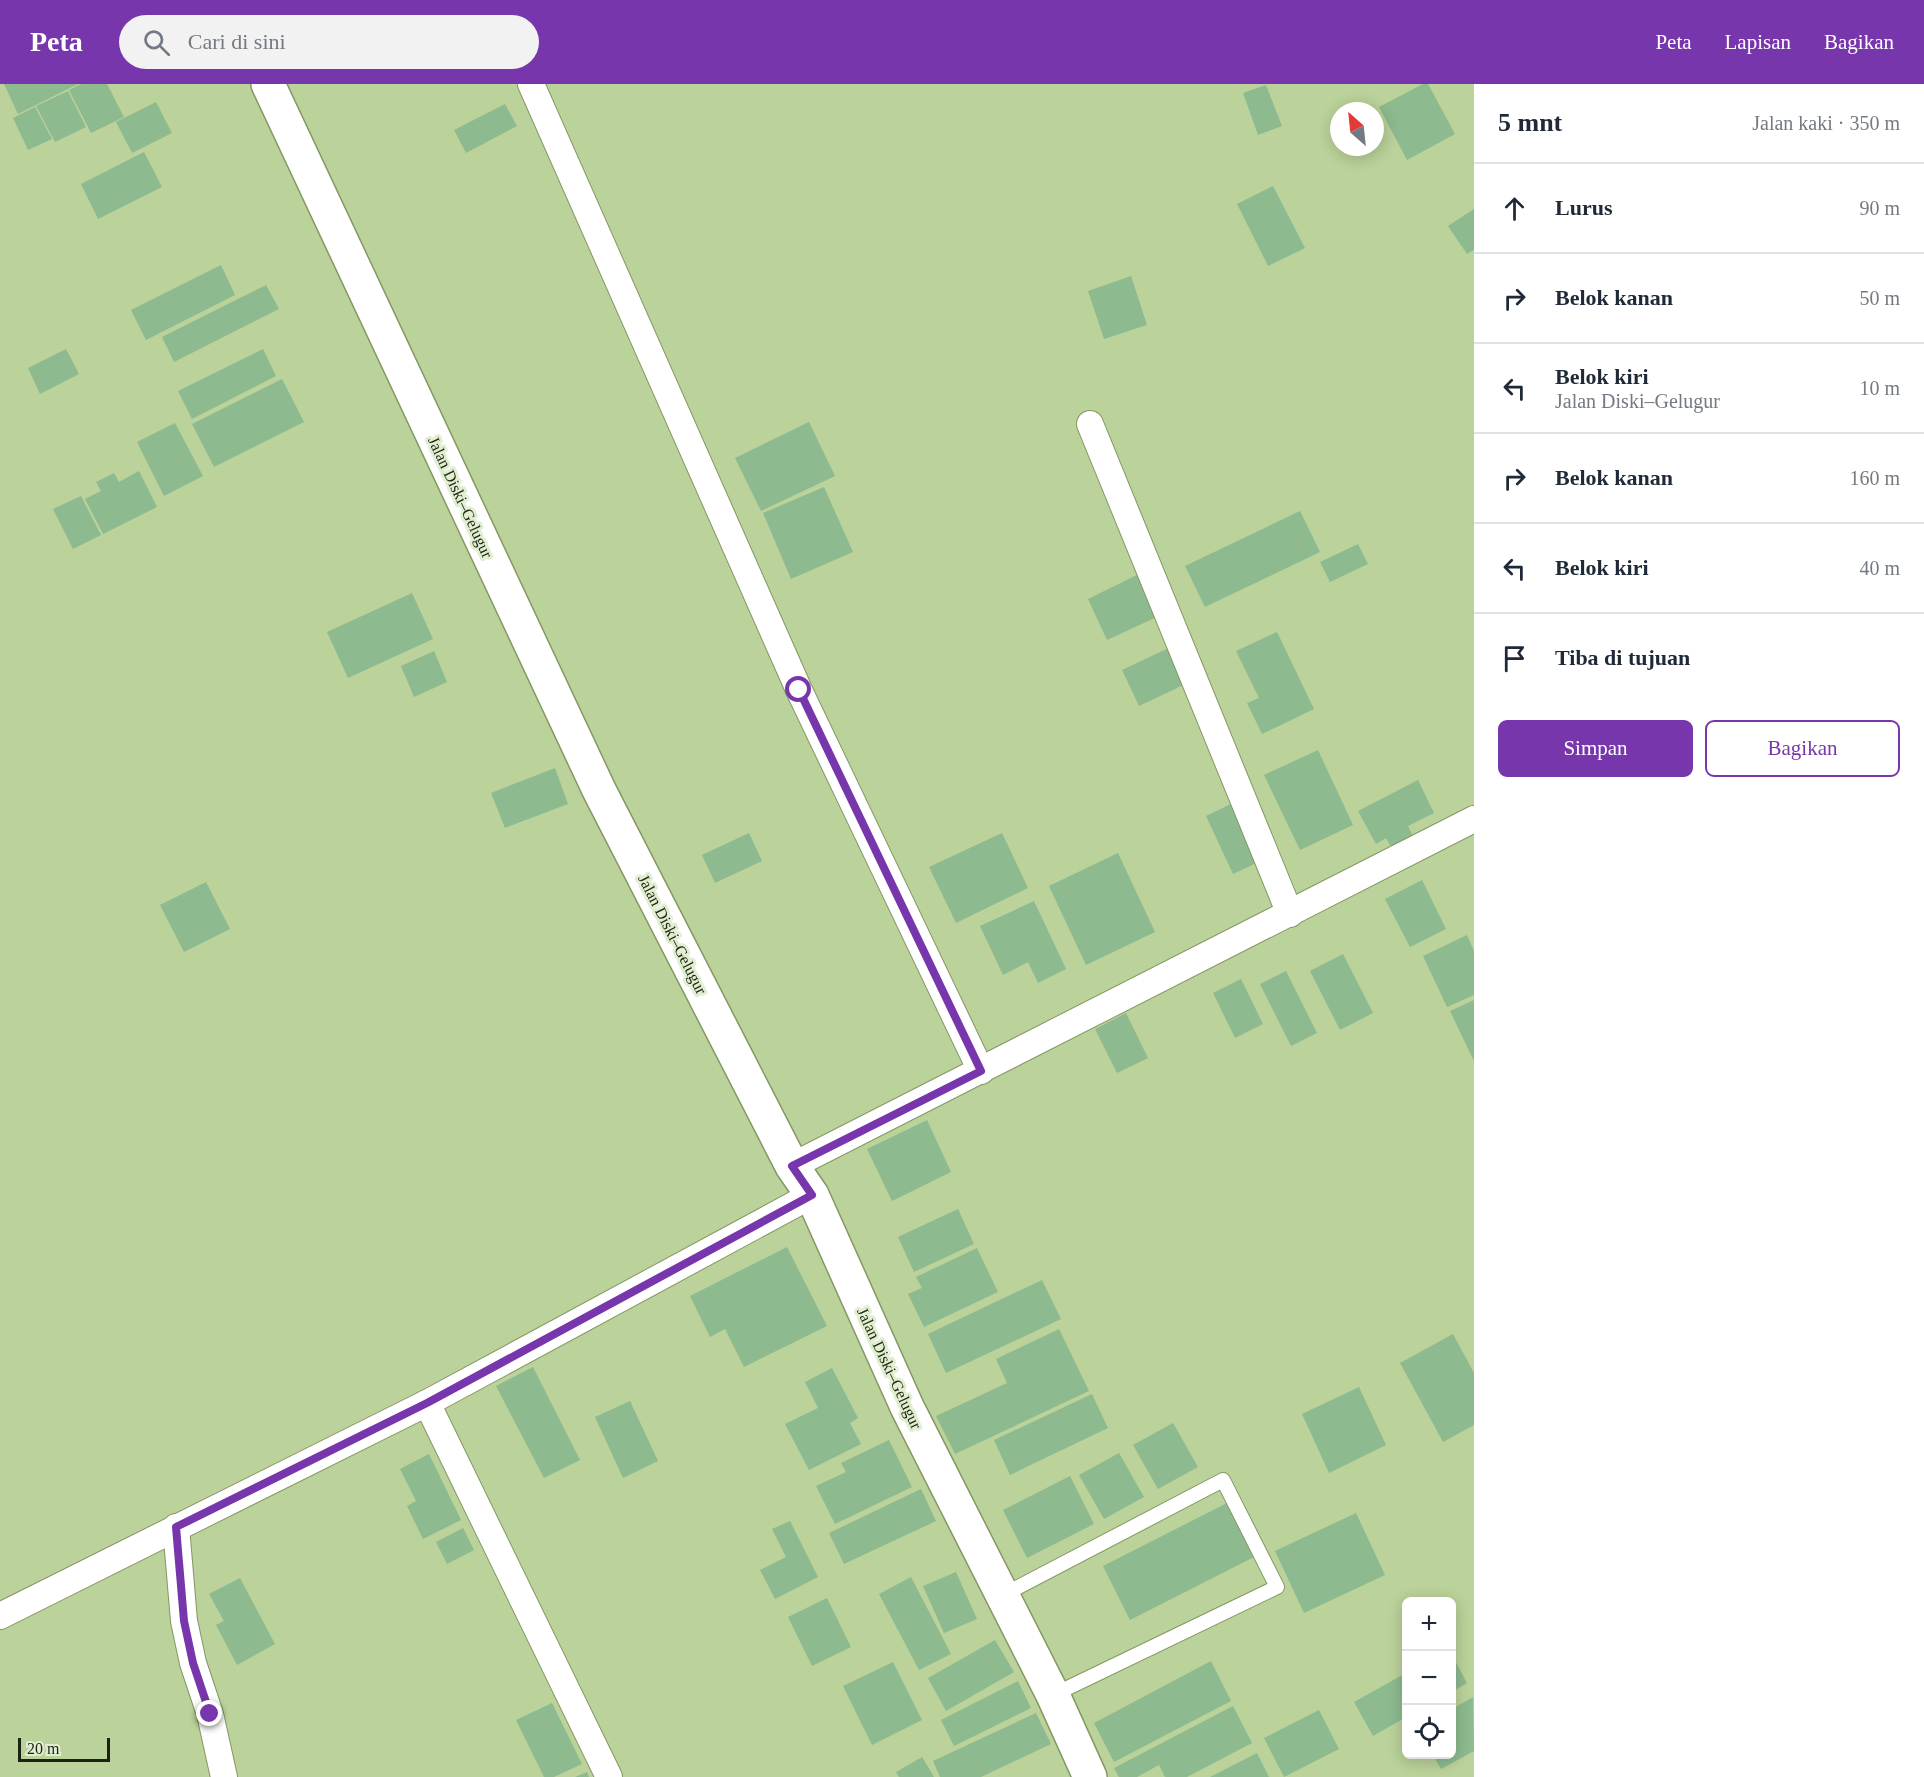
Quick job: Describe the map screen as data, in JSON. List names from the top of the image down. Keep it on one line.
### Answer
{"streets":{"main road":["Jalan Diski–Gelugur"]},"scale_bar":"20 m","north":"top left","page":{"header":"Peta","search":"Cari di sini","nav":["Peta","Lapisan","Bagikan"],"heading":["5 mnt","Jalan kaki · 350 m"],"list":[["Lurus","90 m"],["Belok kanan","50 m"],["Belok kiri","Jalan Diski–Gelugur","10 m"],["Belok kanan","160 m"],["Belok kiri","40 m"],"Tiba di tujuan"],"buttons":["Simpan","Bagikan"],"map_buttons":["+","−"],"scale":"20 m"}}
